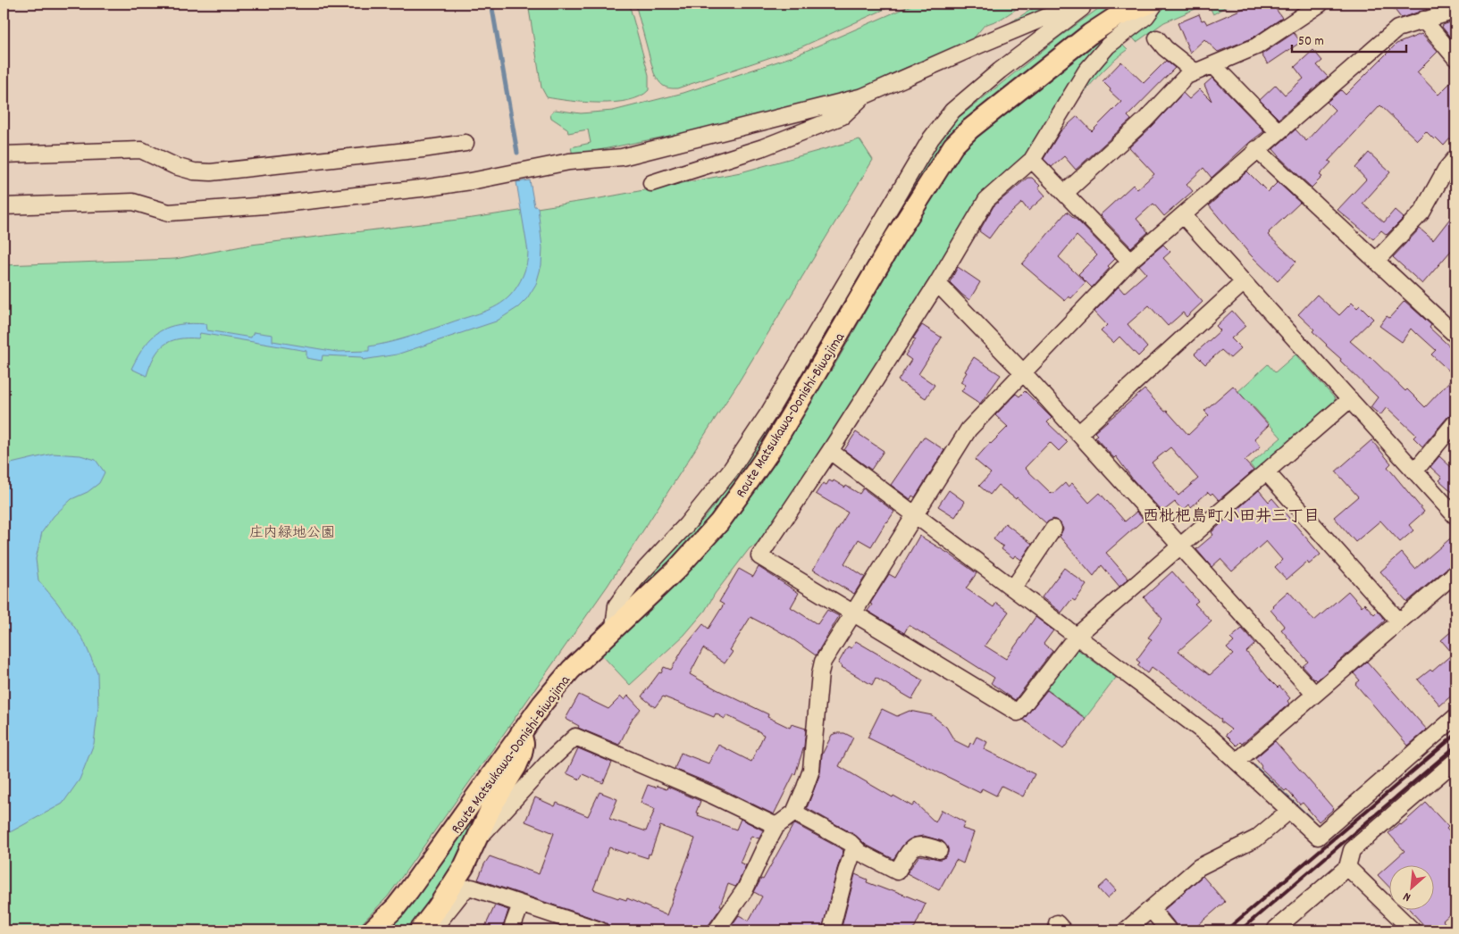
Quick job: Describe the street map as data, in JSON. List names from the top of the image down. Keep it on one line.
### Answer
{"streets":{"main road":["Route Matsukawa-Donishi-Biwajima"]},"districts":["西枇杷島町小田井三丁目"],"parks":["庄内緑地公園"],"scale_bar":"50 m","north":"bottom left"}
